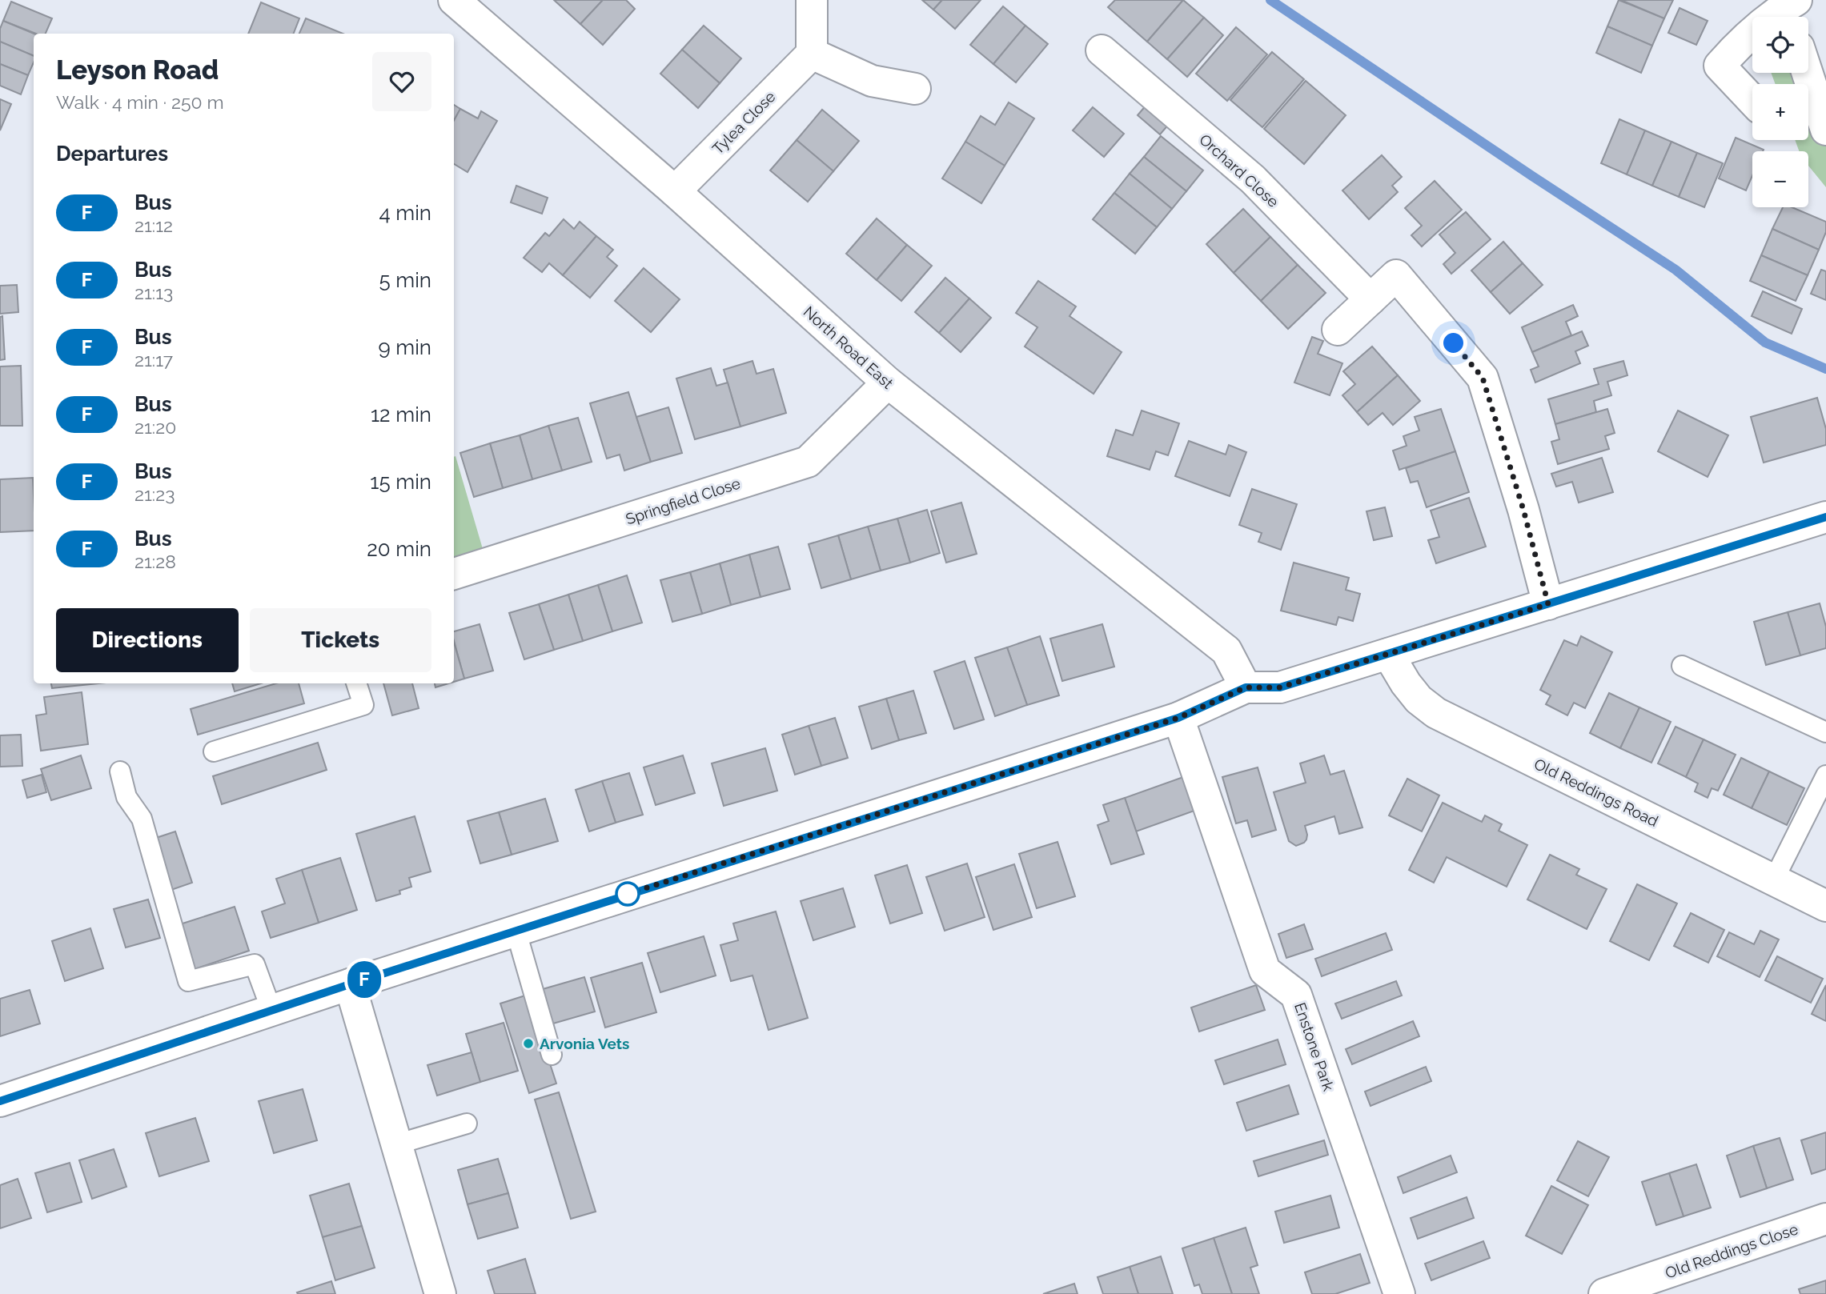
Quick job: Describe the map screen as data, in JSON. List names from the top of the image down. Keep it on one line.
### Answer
{"streets":{"street":["Tylea Close","Orchard Close","North Road East","Springfield Close","Old Reddings Road","Enstone Park","Old Reddings Close"]},"crossings":[["Tylea Close","North Road East"],["North Road East","Springfield Close"]],"places":["Arvonia Vets"],"lines":["bus line F"],"page":{"on_map":"F","map_buttons":["+","−"],"heading":[["Leyson Road","Walk · 4 min · 250 m"],"Departures"],"list":[{"mark":"F","name":"Bus","note":"21:12","value":"4 min"},{"mark":"F","name":"Bus","note":"21:13","value":"5 min"},{"mark":"F","name":"Bus","note":"21:17","value":"9 min"},{"mark":"F","name":"Bus","note":"21:20","value":"12 min"},{"mark":"F","name":"Bus","note":"21:23","value":"15 min"},{"mark":"F","name":"Bus","note":"21:28","value":"20 min"}],"buttons":["Directions","Tickets"]}}
